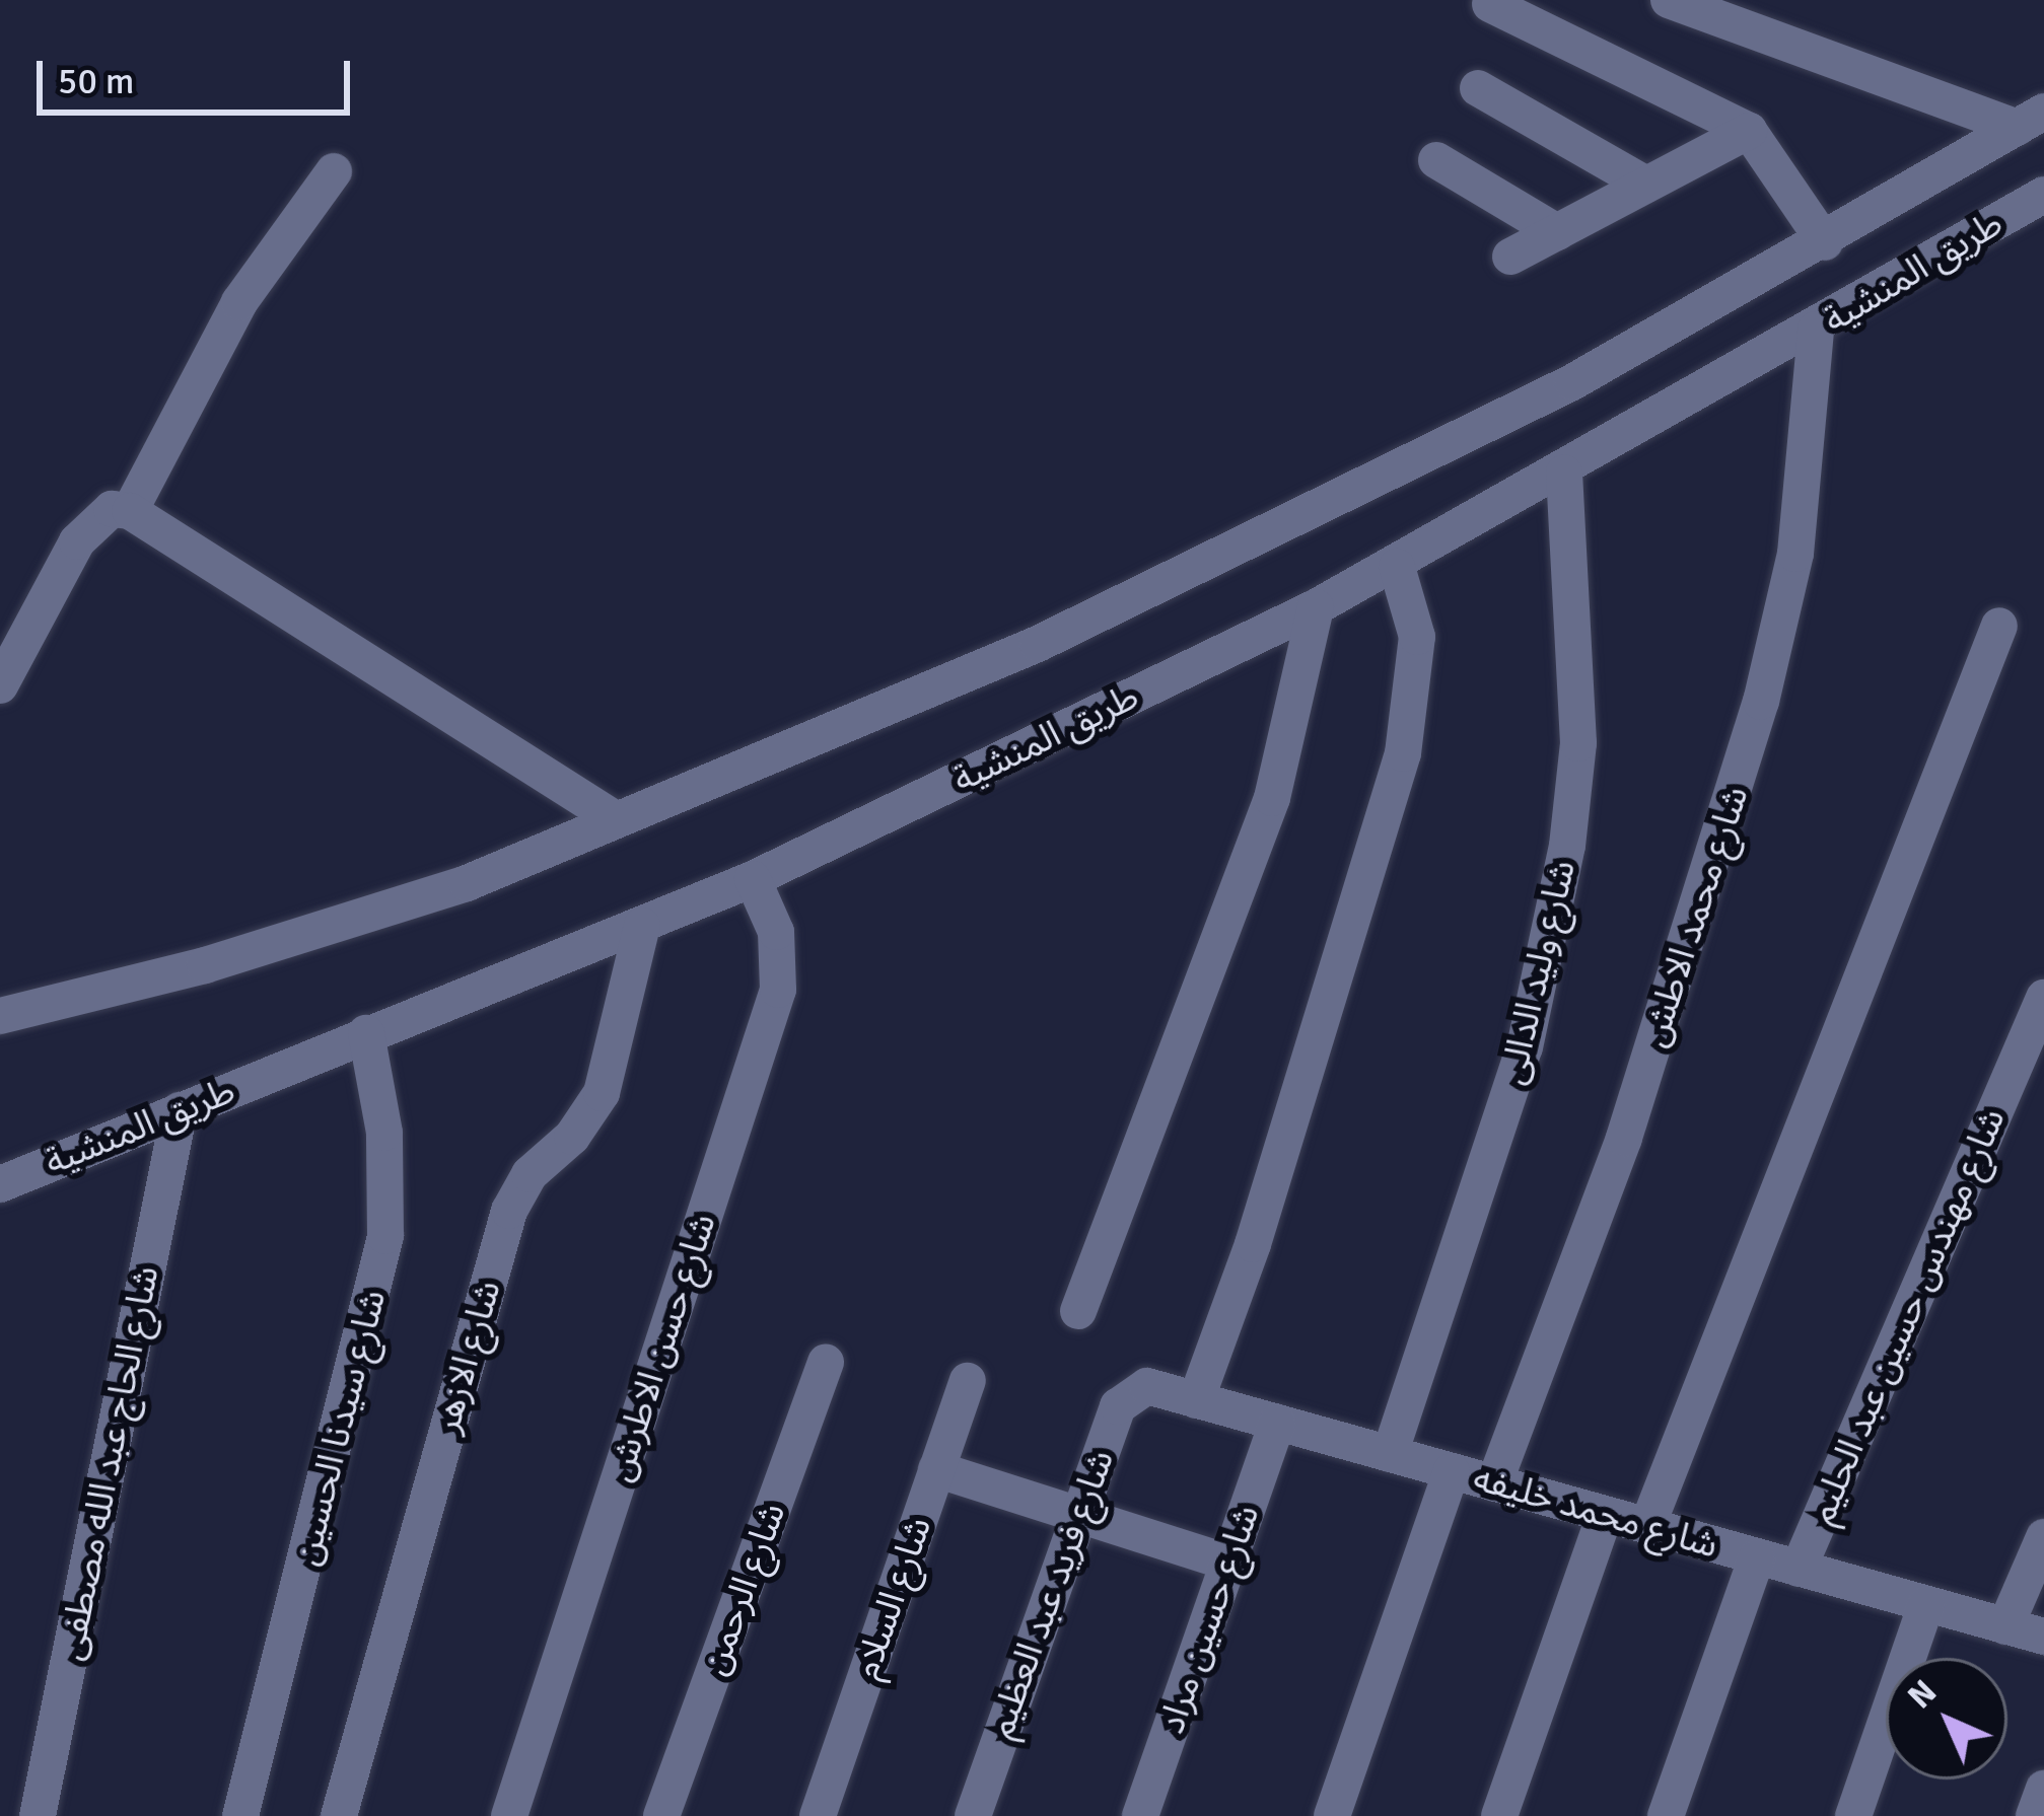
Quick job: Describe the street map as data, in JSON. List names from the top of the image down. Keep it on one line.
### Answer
{"streets":{"street":["طريق المنشية","شارع محمد الاطش","شارع وليد الدالى","شارع مهندس حسين عبد الحليم","شارع حسن الاطرش","شارع الازهر","شارع سيدنا الحسين","شارع الحاج عبد الله مصطفى","شارع محمد خليفه","شارع الرحمن","شارع فريد عبد العظيم","شارع السلام","شارع حسين مراد"]},"crossings":[["طريق المنشية","شارع محمد الاطش"],["طريق المنشية","شارع وليد الدالى"],["طريق المنشية","شارع حسن الاطرش"],["طريق المنشية","شارع الازهر"],["طريق المنشية","شارع سيدنا الحسين"],["طريق المنشية","شارع الحاج عبد الله مصطفى"],["شارع محمد الاطش","شارع محمد خليفه"],["شارع وليد الدالى","شارع محمد خليفه"],["شارع مهندس حسين عبد الحليم","شارع محمد خليفه"],["شارع محمد خليفه","شارع فريد عبد العظيم"],["شارع محمد خليفه","شارع حسين مراد"]],"scale_bar":"50 m","north":"top left"}
